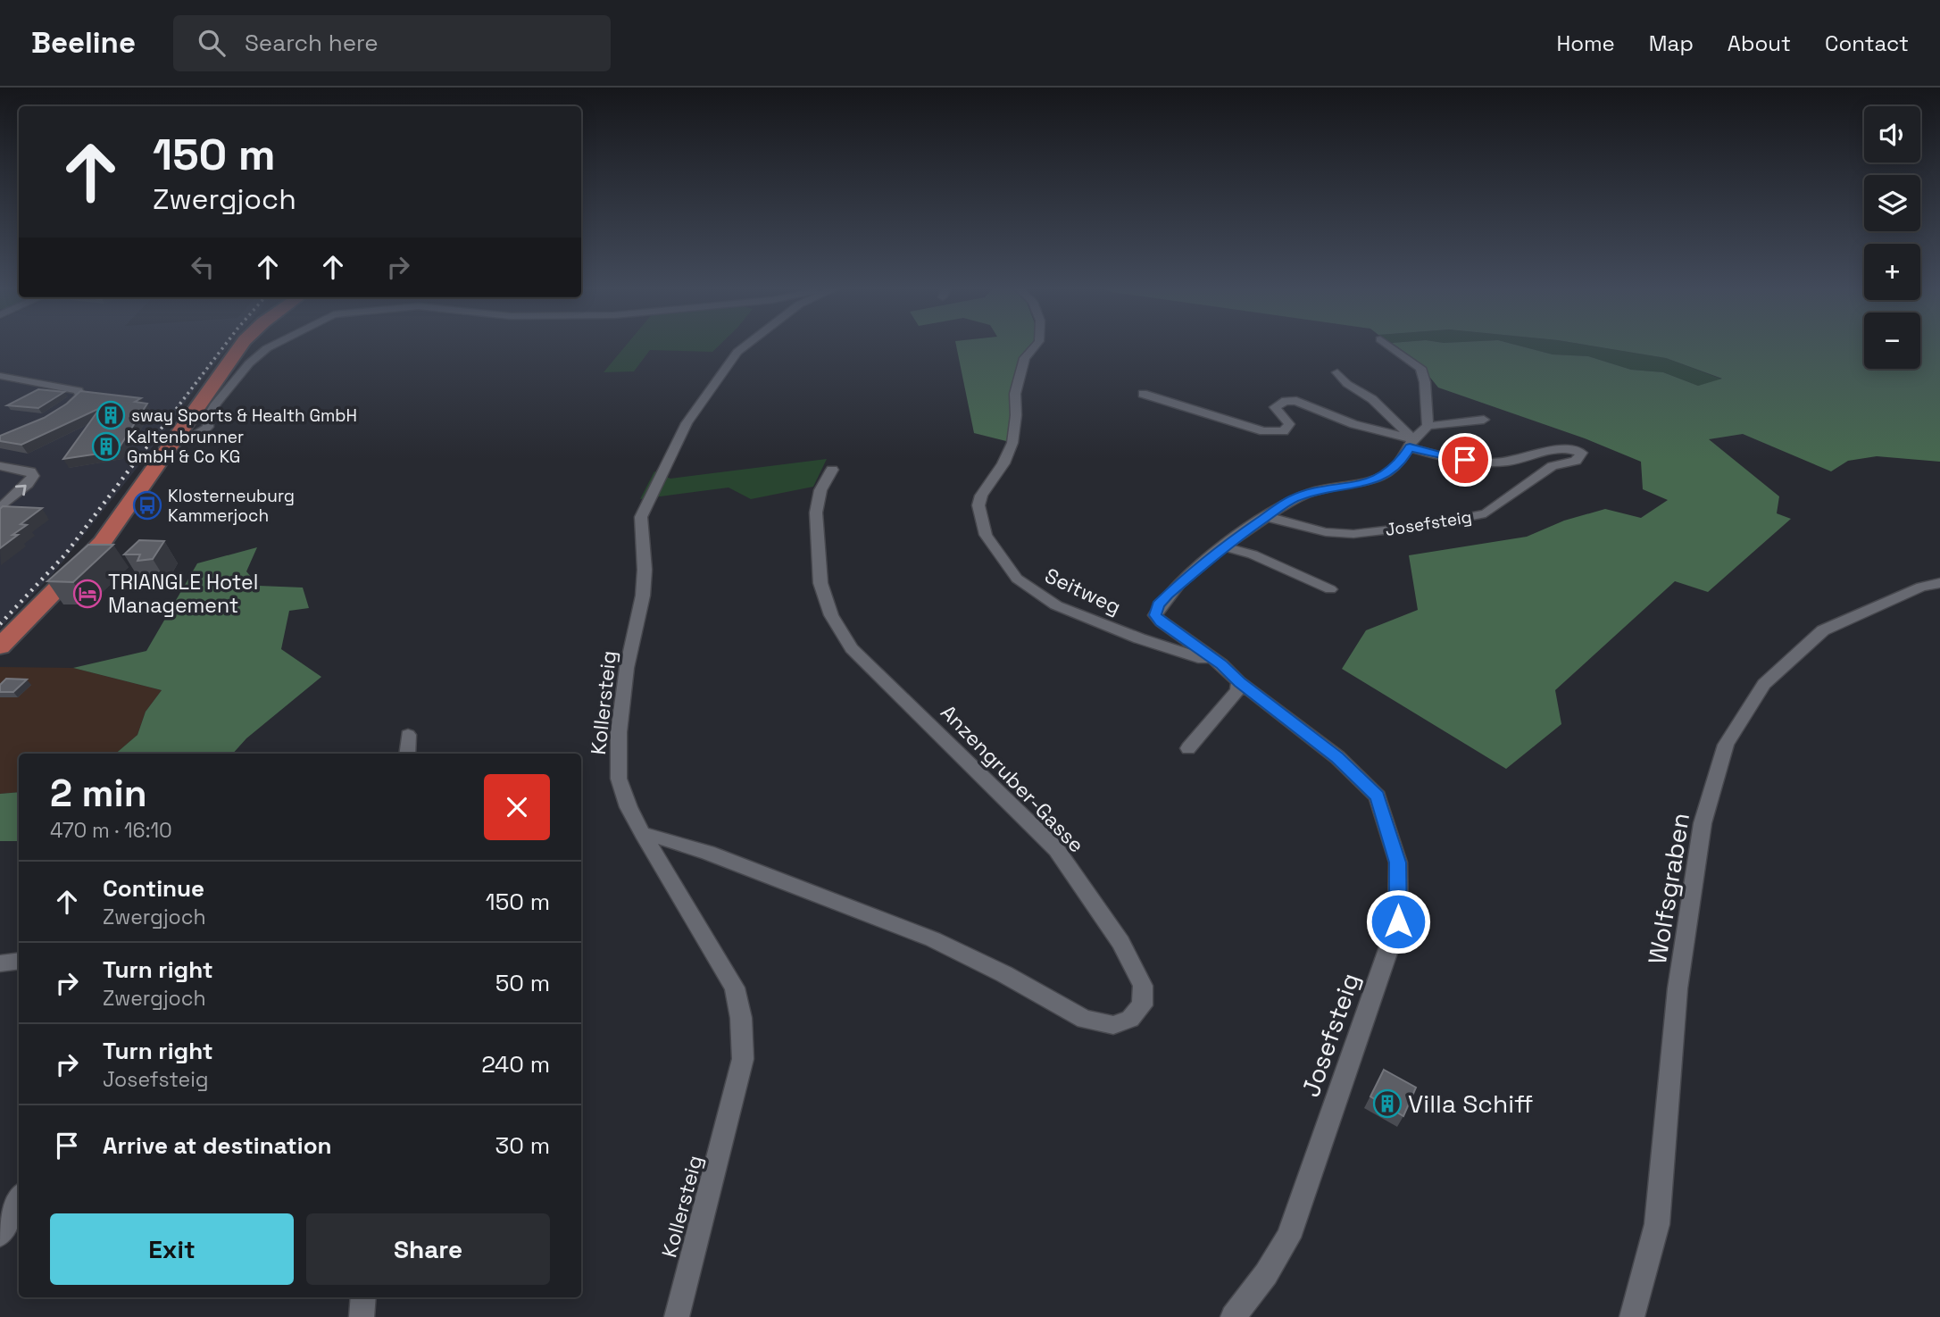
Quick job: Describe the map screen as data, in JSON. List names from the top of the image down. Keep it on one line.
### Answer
{"streets":{"street":["Josefsteig","Seitweg","Kollersteig","Anzengruber-Gasse","Wolfsgraben"]},"crossings":[["Josefsteig","Seitweg"],["Kollersteig","Anzengruber-Gasse"]],"places":{"building":["sway Sports & Health GmbH","Kaltenbrunner GmbH & Co KG","Villa Schiff"],"bus stop":["Klosterneuburg Kammerjoch"],"hotel":["TRIANGLE Hotel Management"]},"page":{"header":"Beeline","search":"Search here","nav":["Home","Map","About","Contact"],"map_buttons":["+","−"],"turn":["150 m","Zwergjoch"],"heading":["2 min","470 m · 16:10"],"list":[{"name":"Continue","note":"Zwergjoch","value":"150 m"},{"name":"Turn right","note":"Zwergjoch","value":"50 m"},{"name":"Turn right","note":"Josefsteig","value":"240 m"},{"name":"Arrive at destination","value":"30 m"}],"buttons":["Exit","Share"]}}
